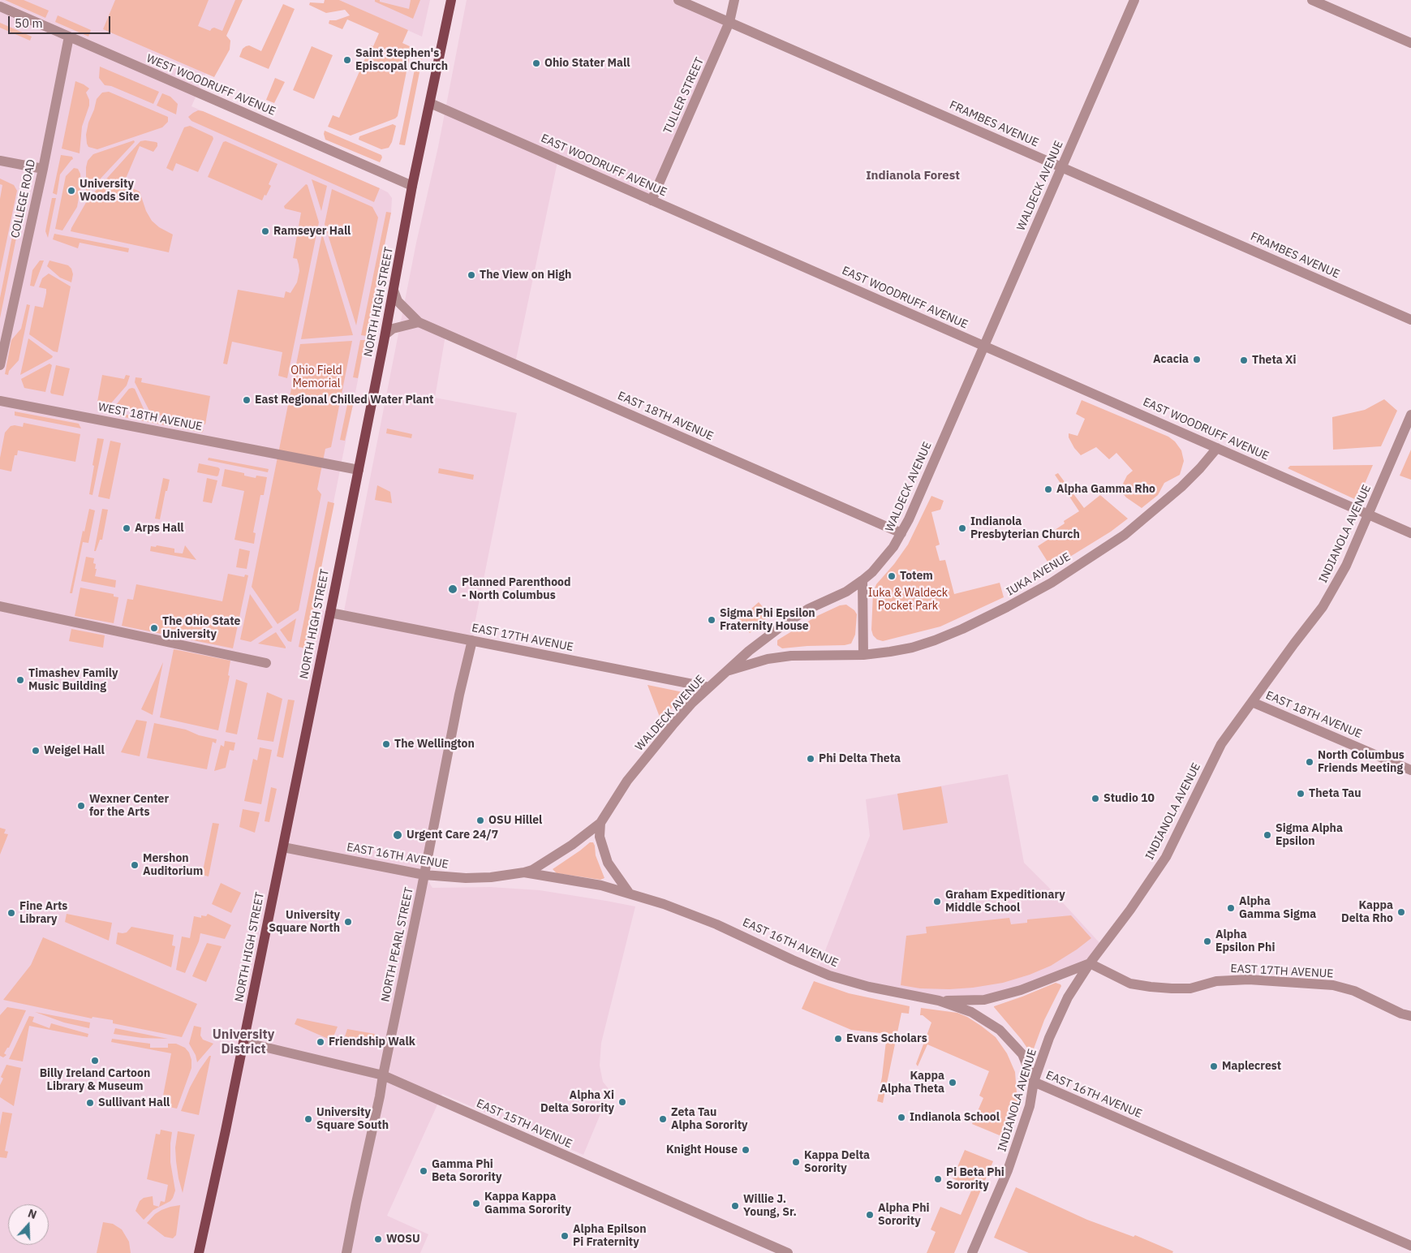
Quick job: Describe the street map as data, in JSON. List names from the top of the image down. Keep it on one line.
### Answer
{"streets":{"main road":["NORTH HIGH STREET"],"street":["WEST WOODRUFF AVENUE","TULLER STREET","FRAMBES AVENUE","EAST WOODRUFF AVENUE","WALDECK AVENUE","COLLEGE ROAD","EAST 18TH AVENUE","WEST 18TH AVENUE","INDIANOLA AVENUE","IUKA AVENUE","EAST 17TH AVENUE","EAST 16TH AVENUE","NORTH PEARL STREET","EAST 15TH AVENUE"]},"crossings":[["WEST WOODRUFF AVENUE","COLLEGE ROAD"],["WEST WOODRUFF AVENUE","NORTH HIGH STREET"],["TULLER STREET","FRAMBES AVENUE"],["TULLER STREET","EAST WOODRUFF AVENUE"],["FRAMBES AVENUE","WALDECK AVENUE"],["EAST WOODRUFF AVENUE","WALDECK AVENUE"],["EAST WOODRUFF AVENUE","NORTH HIGH STREET"],["EAST WOODRUFF AVENUE","INDIANOLA AVENUE"],["EAST WOODRUFF AVENUE","IUKA AVENUE"],["WALDECK AVENUE","EAST 18TH AVENUE"],["WALDECK AVENUE","IUKA AVENUE"],["WALDECK AVENUE","EAST 17TH AVENUE"],["WALDECK AVENUE","EAST 16TH AVENUE"],["NORTH HIGH STREET","EAST 18TH AVENUE"],["NORTH HIGH STREET","WEST 18TH AVENUE"],["NORTH HIGH STREET","EAST 17TH AVENUE"],["NORTH HIGH STREET","EAST 16TH AVENUE"],["NORTH HIGH STREET","EAST 15TH AVENUE"],["EAST 18TH AVENUE","INDIANOLA AVENUE"],["INDIANOLA AVENUE","EAST 17TH AVENUE"],["INDIANOLA AVENUE","EAST 16TH AVENUE"],["EAST 17TH AVENUE","NORTH PEARL STREET"],["EAST 16TH AVENUE","NORTH PEARL STREET"],["NORTH PEARL STREET","EAST 15TH AVENUE"]],"districts":["Indianola Forest","University District"],"parks":["Ohio Field Memorial","Iuka & Waldeck Pocket Park"],"places":["Saint Stephen's Episcopal Church","Ohio Stater Mall","University Woods Site","Ramseyer Hall","The View on High","Acacia","Theta Xi","East Regional Chilled Water Plant","Alpha Gamma Rho","Arps Hall","Indianola Presbyterian Church","Totem","Planned Parenthood - North Columbus","Sigma Phi Epsilon Fraternity House","The Ohio State University","Timashev Family Music Building","The Wellington","Weigel Hall","Phi Delta Theta","North Columbus Friends Meeting","Theta Tau","Studio 10","Wexner Center for the Arts","OSU Hillel","Urgent Care 24/7","Sigma Alpha Epsilon","Mershon Auditorium","Graham Expeditionary Middle School","Alpha Gamma Sigma","Kappa Delta Rho","Fine Arts Library","University Square North","Alpha Epsilon Phi","Evans Scholars","Friendship Walk","Billy Ireland Cartoon Library & Museum","Maplecrest","Kappa Alpha Theta","Alpha Xi Delta Sorority","Sullivant Hall","Indianola School","University Square South","Zeta Tau Alpha Sorority","Knight House","Kappa Delta Sorority","Gamma Phi Beta Sorority","Pi Beta Phi Sorority","Kappa Kappa Gamma Sorority","Willie J. Young, Sr.","Alpha Phi Sorority","Alpha Epilson Pi Fraternity","WOSU"],"scale_bar":"50 m","north":"top"}
